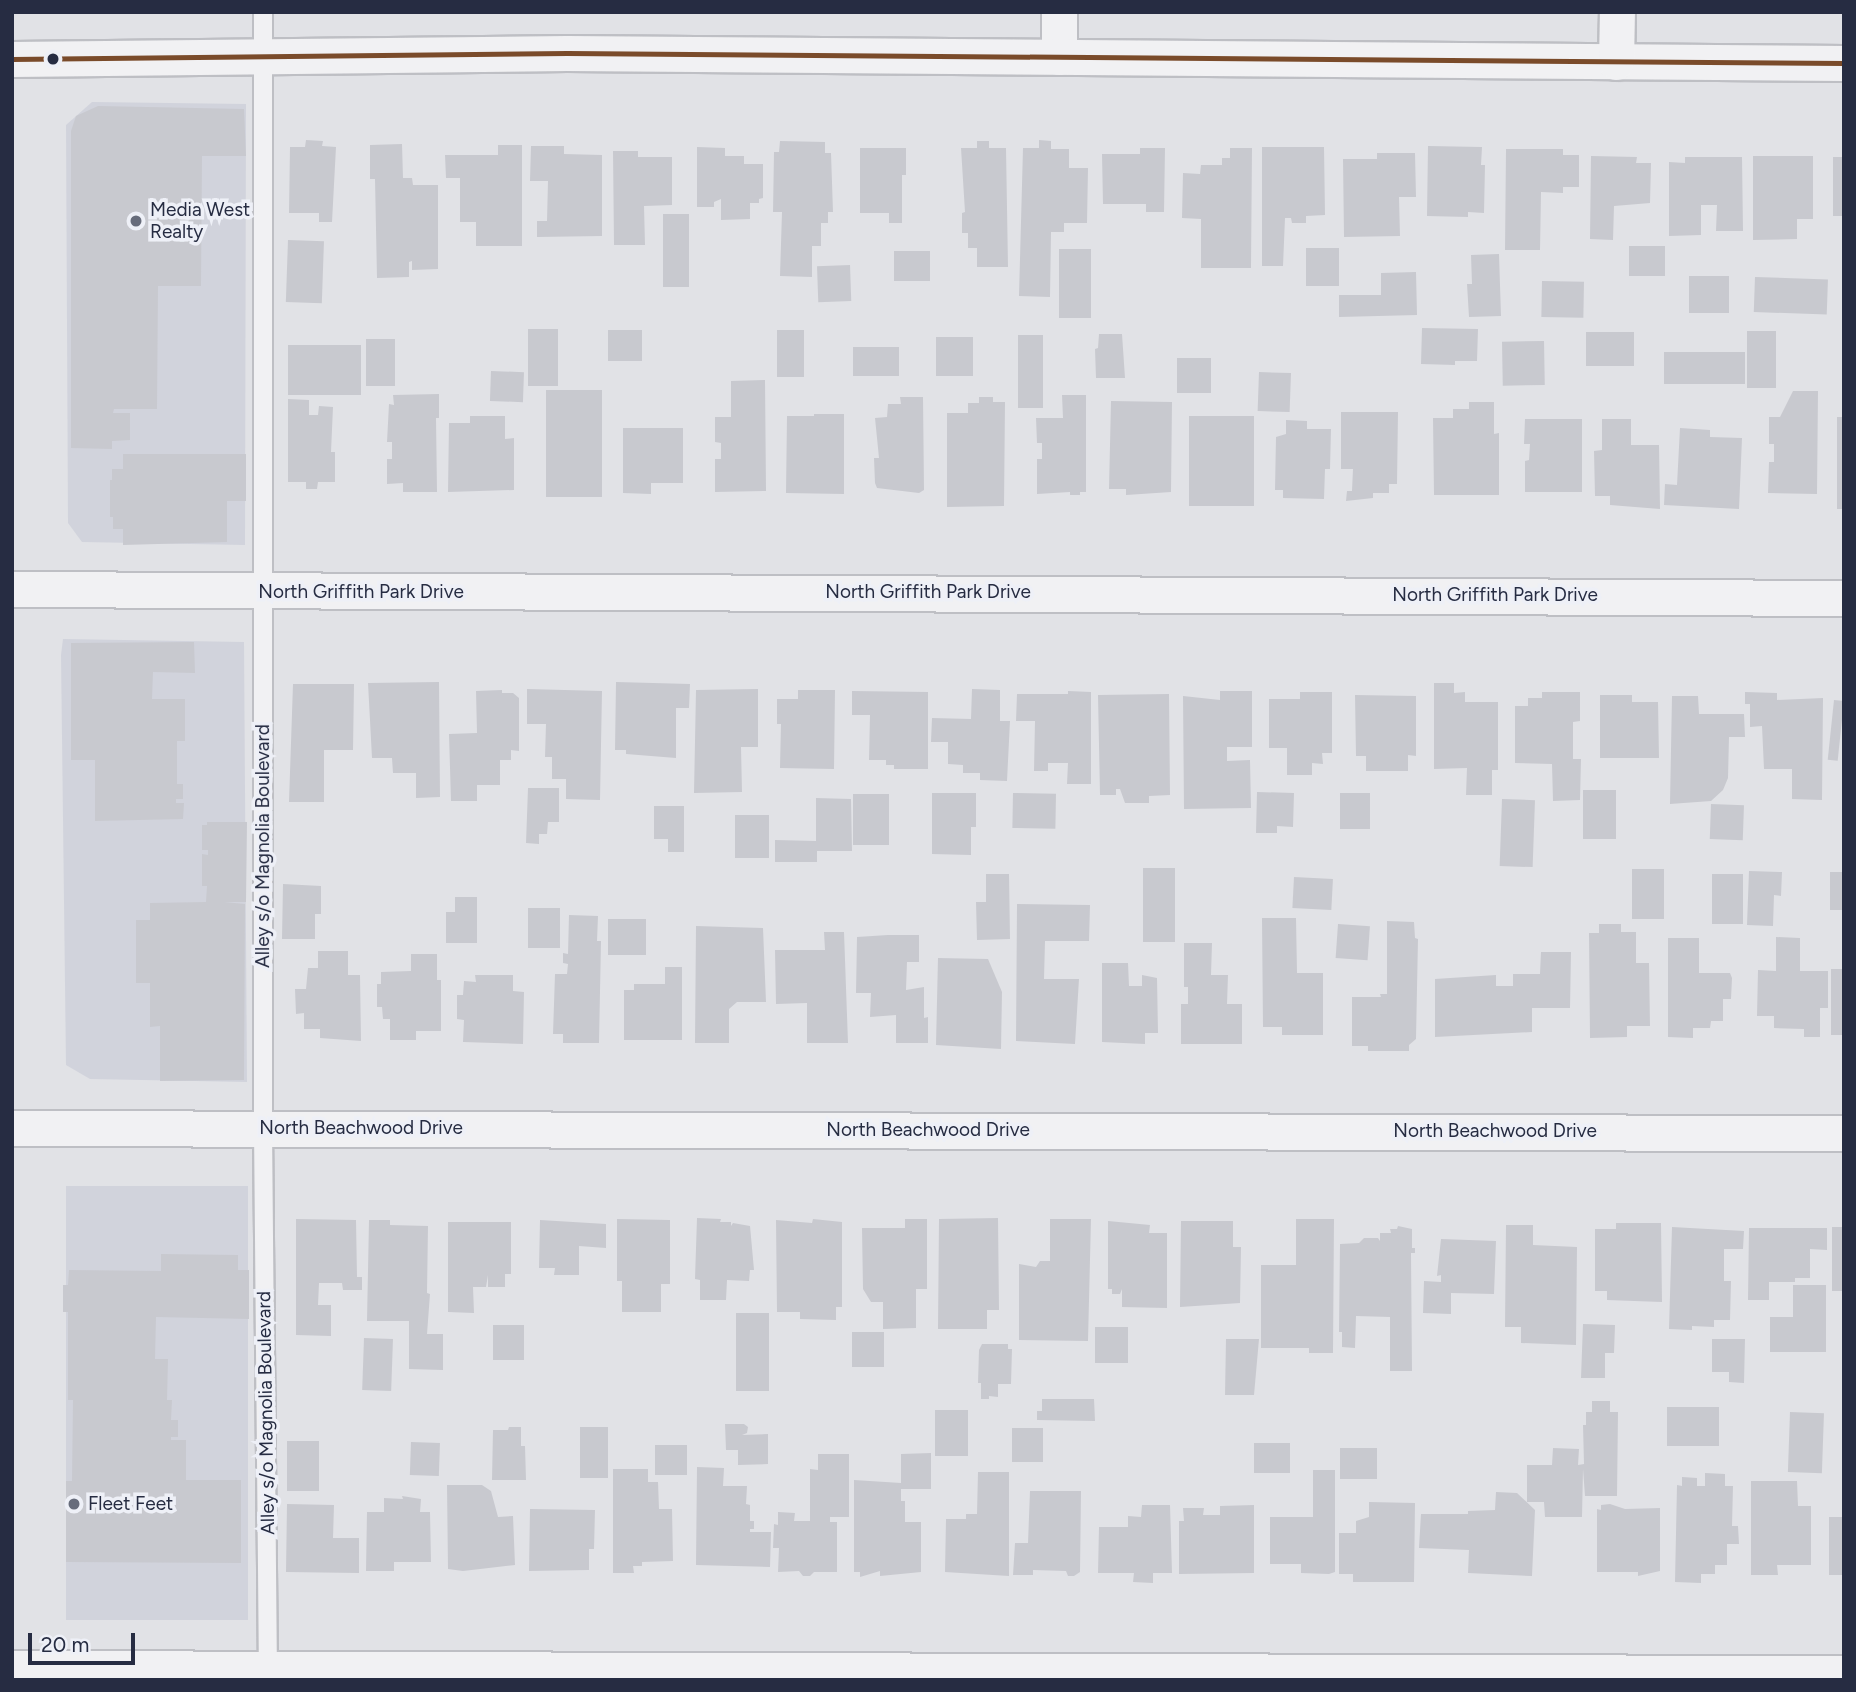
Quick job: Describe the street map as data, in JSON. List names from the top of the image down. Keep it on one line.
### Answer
{"streets":{"street":["North Griffith Park Drive","North Beachwood Drive"],"lane":["Alley s/o Magnolia Boulevard"]},"crossings":[["North Griffith Park Drive","Alley s/o Magnolia Boulevard"],["Alley s/o Magnolia Boulevard","North Beachwood Drive"]],"places":["Media West Realty","Fleet Feet"],"scale_bar":"20 m"}
